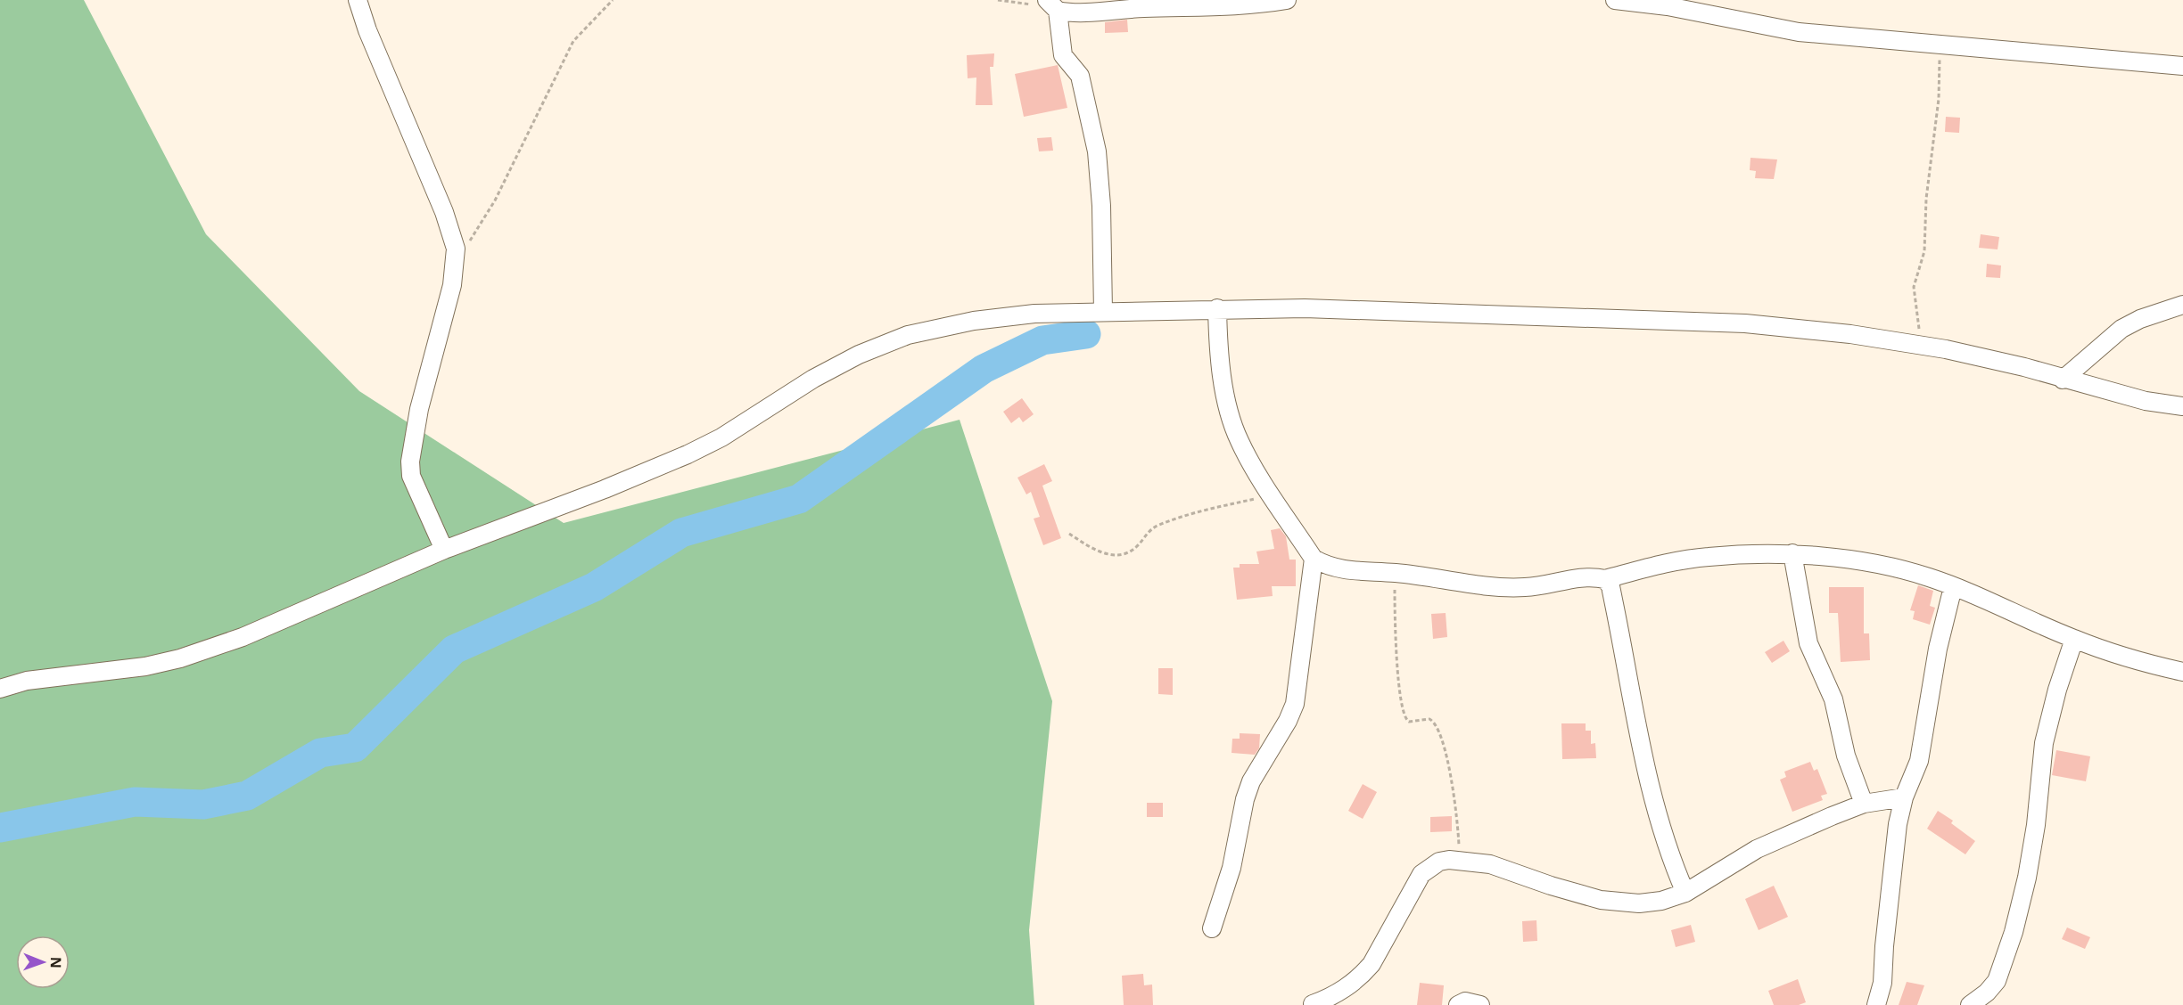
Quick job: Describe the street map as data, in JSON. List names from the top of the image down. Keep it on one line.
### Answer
{"north":"right"}
